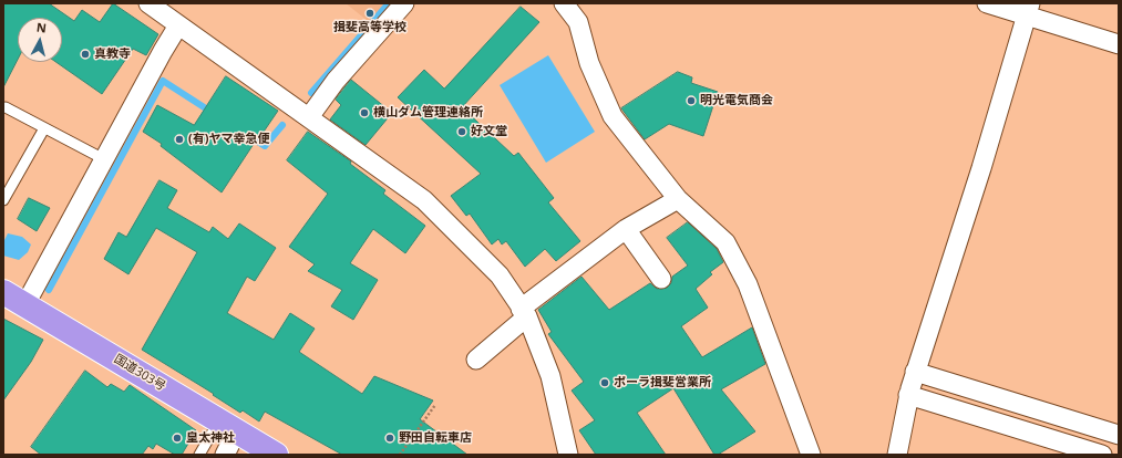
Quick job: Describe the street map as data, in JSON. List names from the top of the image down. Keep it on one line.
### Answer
{"streets":{"highway":["国道303号"]},"places":["揖斐高等学校","真教寺","明光電気商会","横山ダム管理連絡所","好文堂","(有)ヤマ幸急便","ポーラ揖斐営業所","皇太神社","野田自転車店"],"north":"top"}
